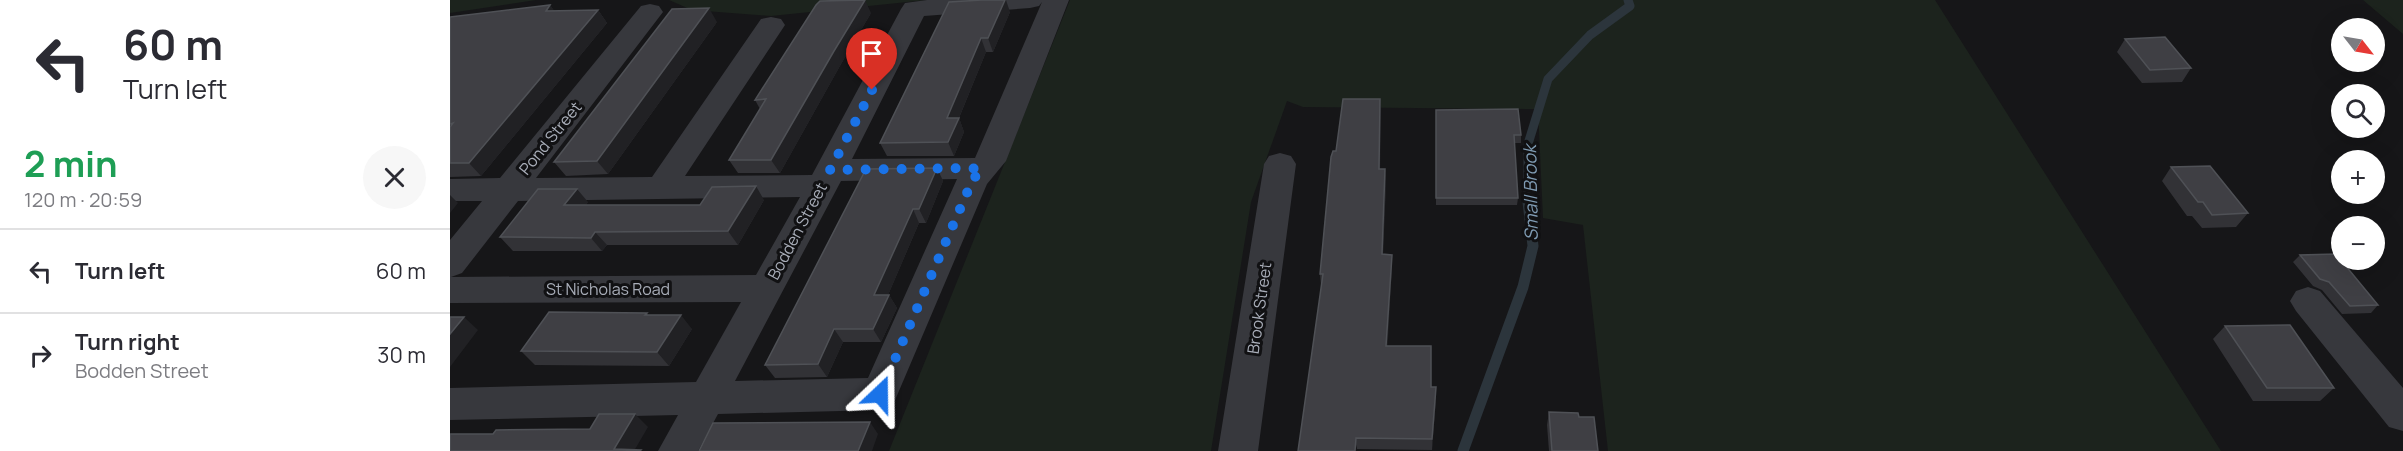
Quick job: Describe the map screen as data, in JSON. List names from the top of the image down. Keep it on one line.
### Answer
{"streets":{"street":["Pond Street","Bodden Street","St Nicholas Road","Brook Street"]},"crossings":[["Bodden Street","St Nicholas Road"]],"water":["Small Brook"],"north":"bottom right","page":{"turn":["60 m","Turn left"],"map_buttons":["+","−"],"heading":["2 min","120 m · 20:59"],"list":[{"name":"Turn left","value":"60 m"},{"name":"Turn right","note":"Bodden Street","value":"30 m"}]}}
